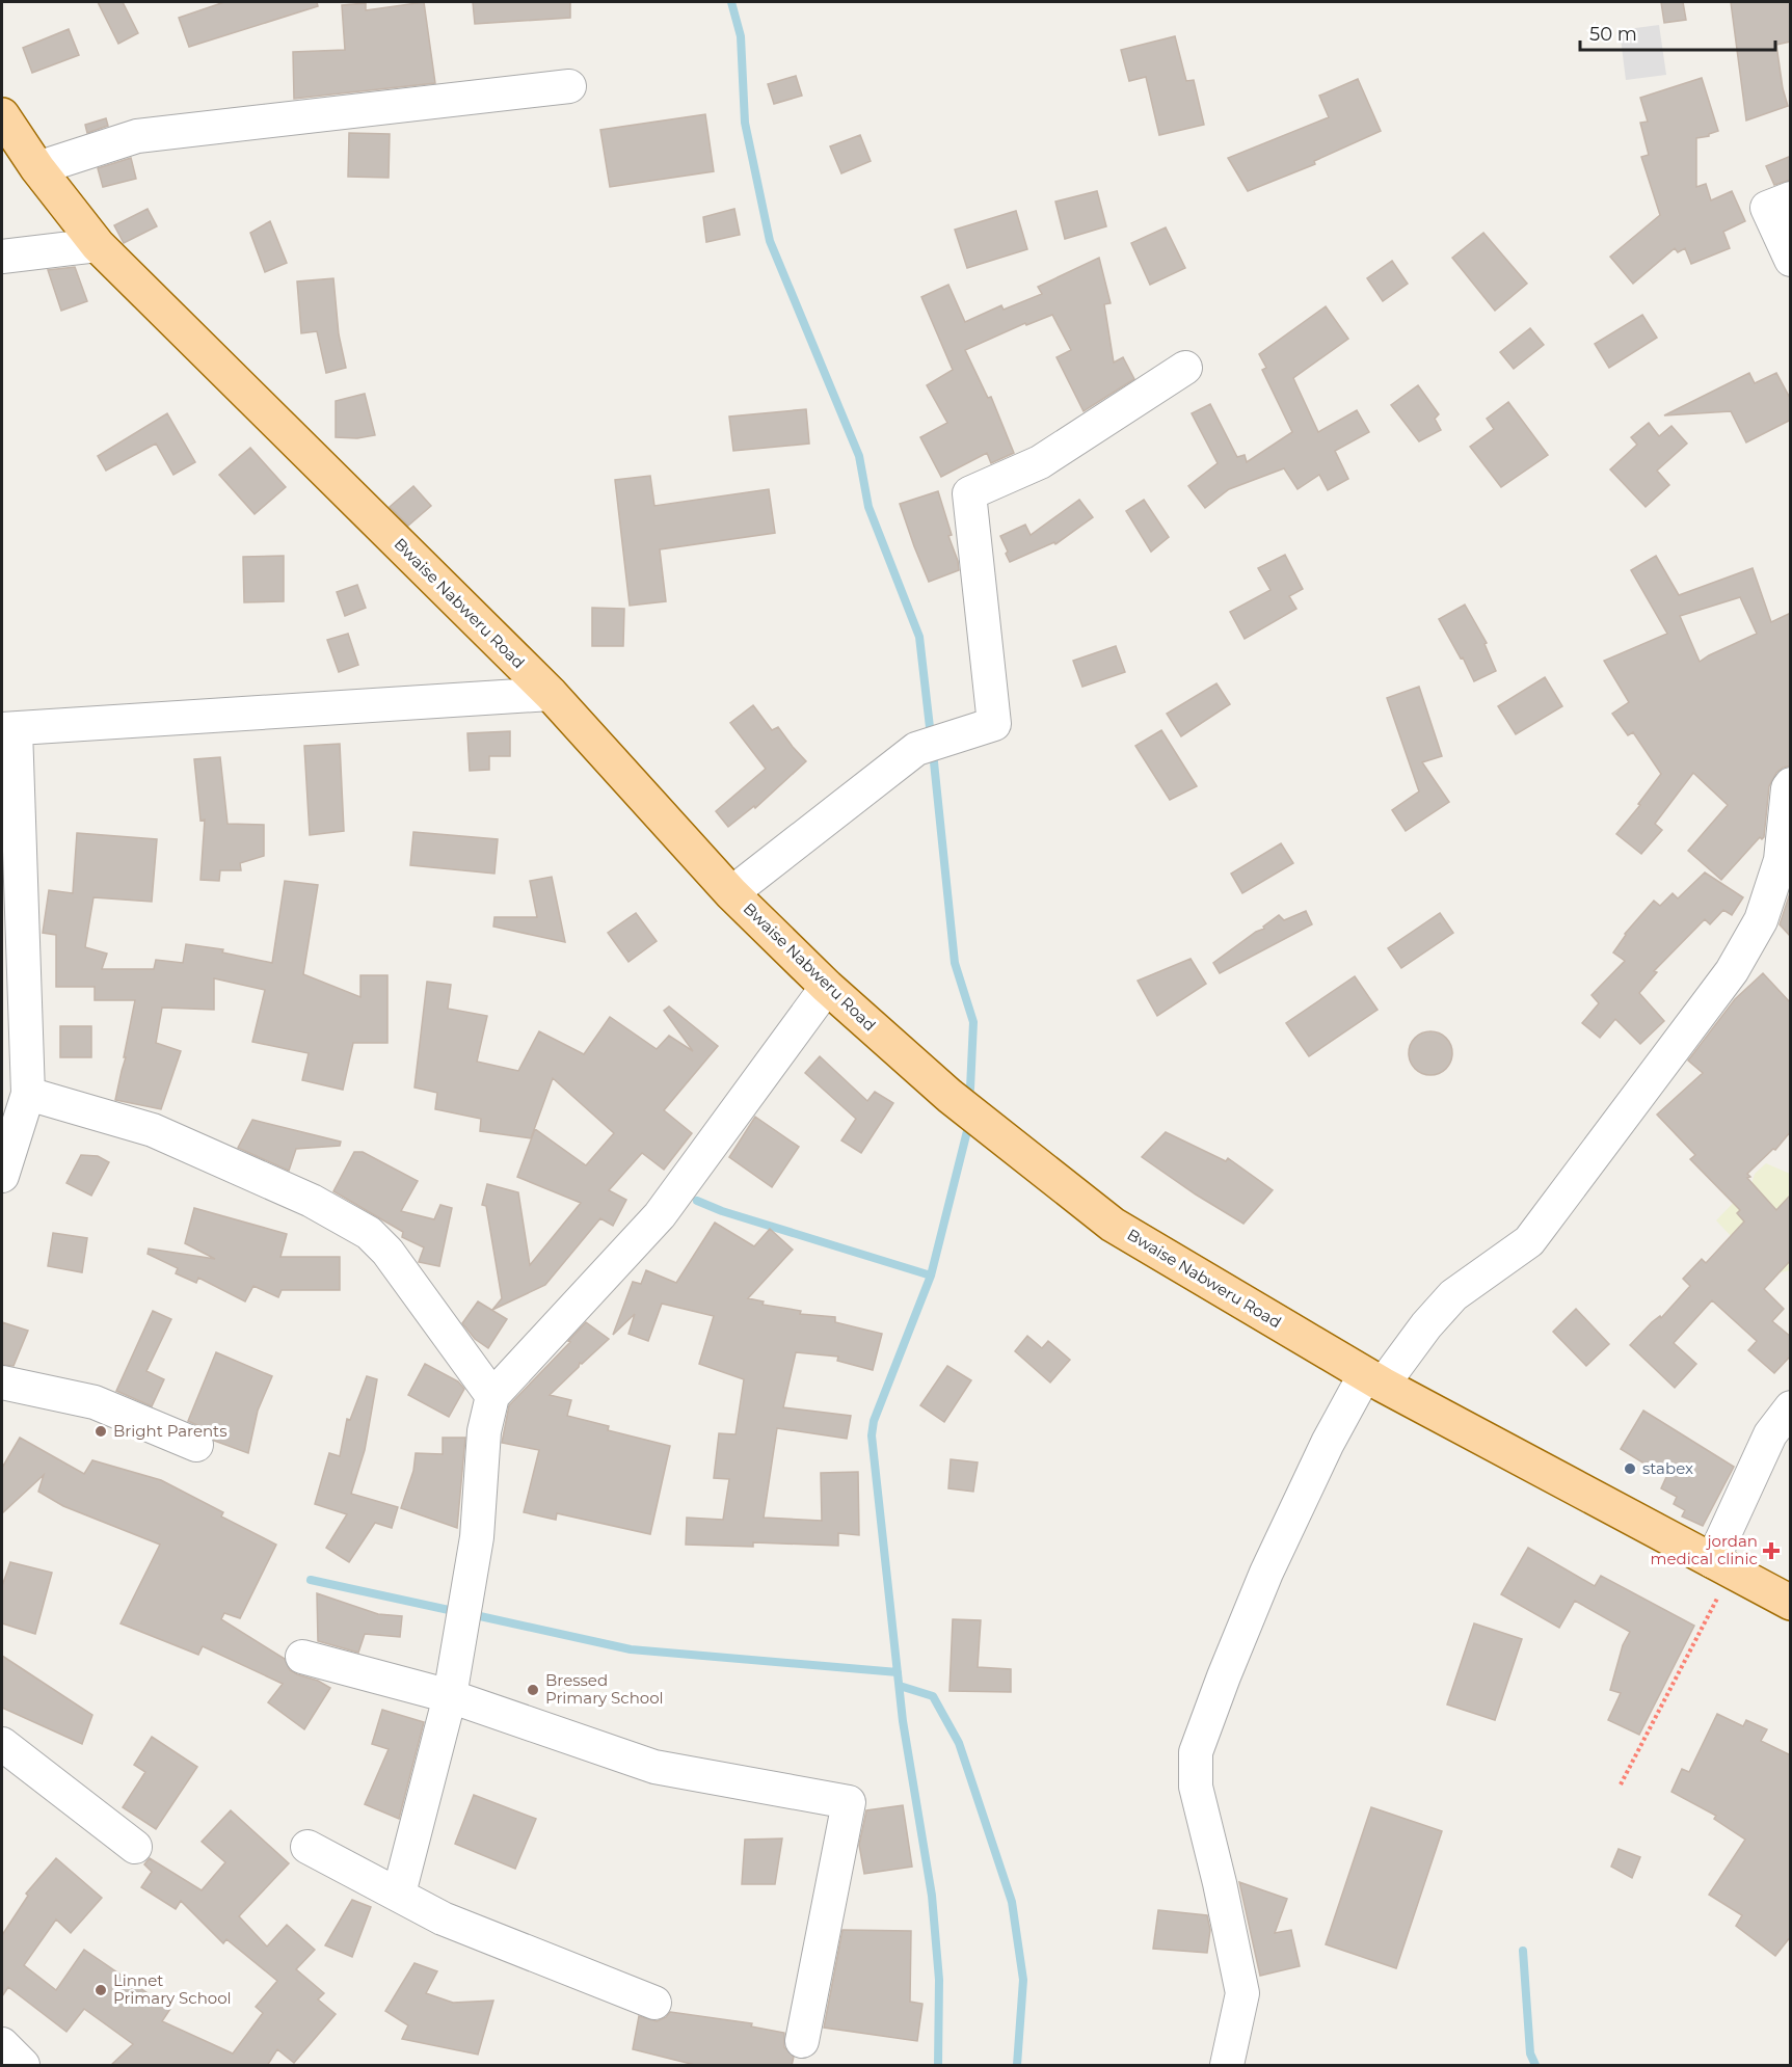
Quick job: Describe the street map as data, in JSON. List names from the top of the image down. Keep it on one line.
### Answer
{"streets":{"main road":["Bwaise Nabweru Road"]},"places":{"other":["Bright Parents","stabex","Bressed Primary School","Linnet Primary School"],"health":["jordan medical clinic"]},"scale_bar":"50 m"}
